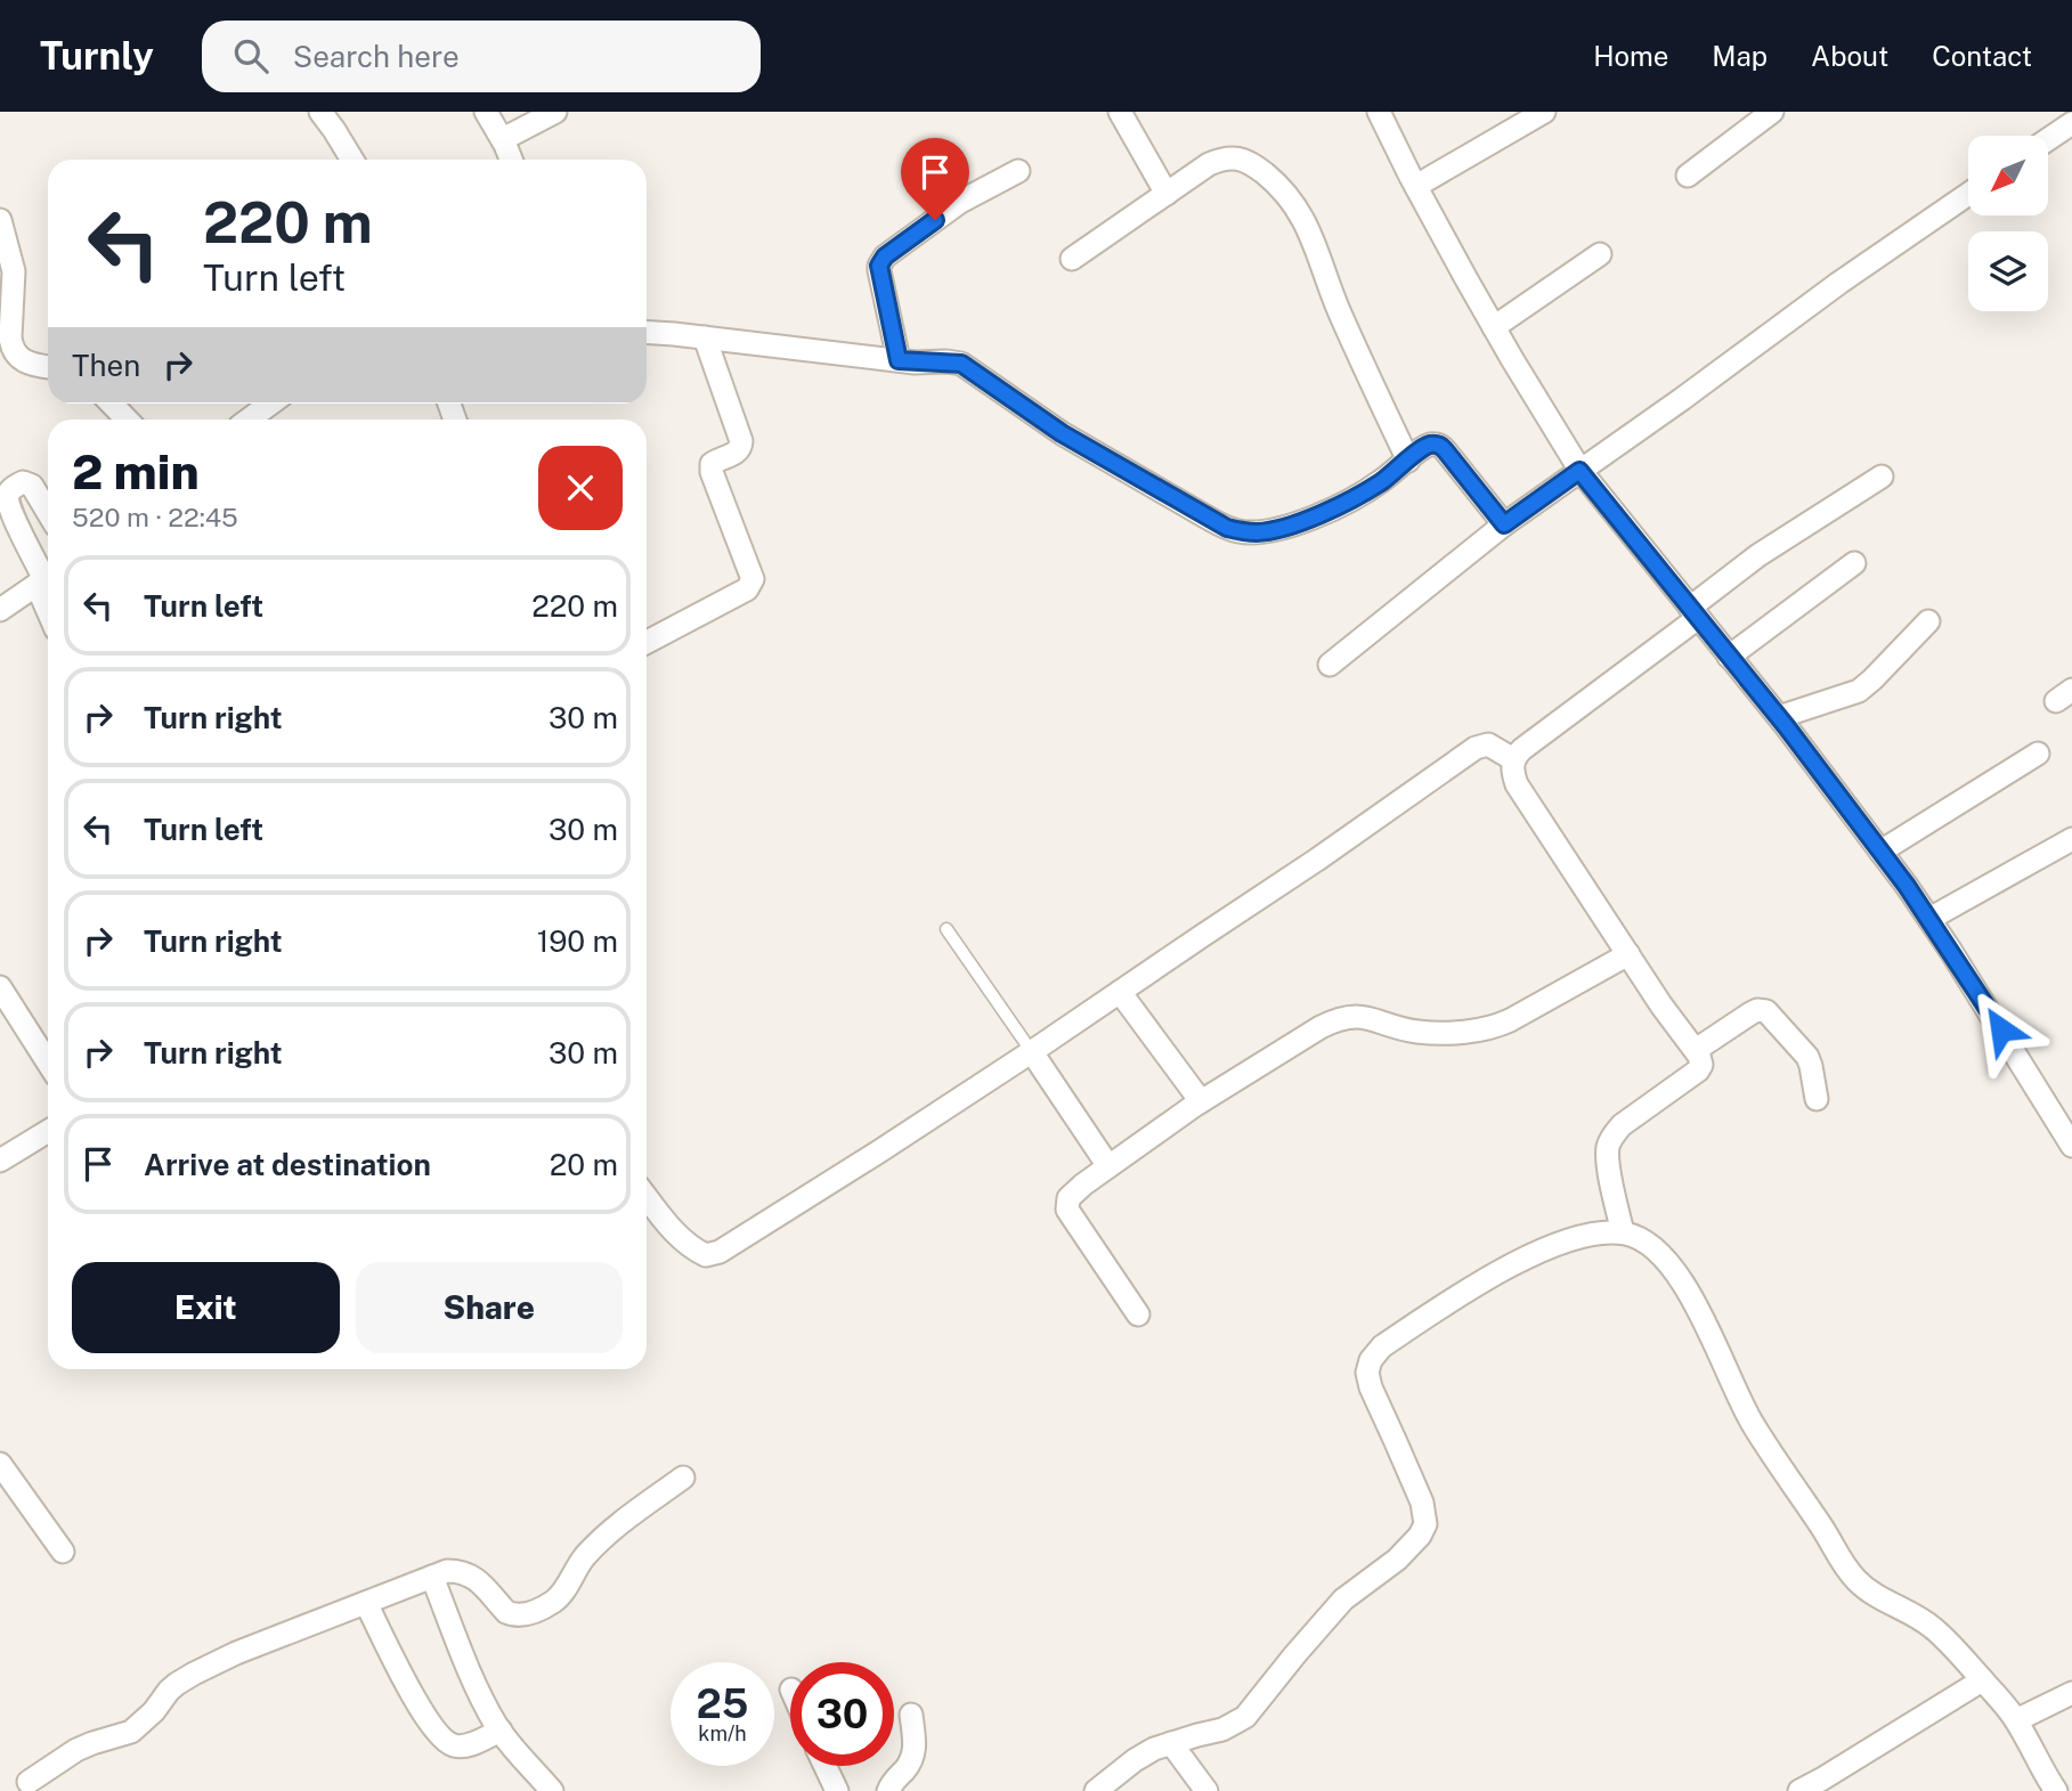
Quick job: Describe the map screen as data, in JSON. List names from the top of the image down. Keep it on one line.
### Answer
{"north":"bottom left","page":{"header":"Turnly","search":"Search here","nav":["Home","Map","About","Contact"],"turn":["220 m","Turn left"],"then":"Then","heading":["2 min","520 m · 22:45"],"list":[{"name":"Turn left","value":"220 m"},{"name":"Turn right","value":"30 m"},{"name":"Turn left","value":"30 m"},{"name":"Turn right","value":"190 m"},{"name":"Turn right","value":"30 m"},{"name":"Arrive at destination","value":"20 m"}],"buttons":["Exit","Share"],"speed":"25 km/h","limit":"30"}}
